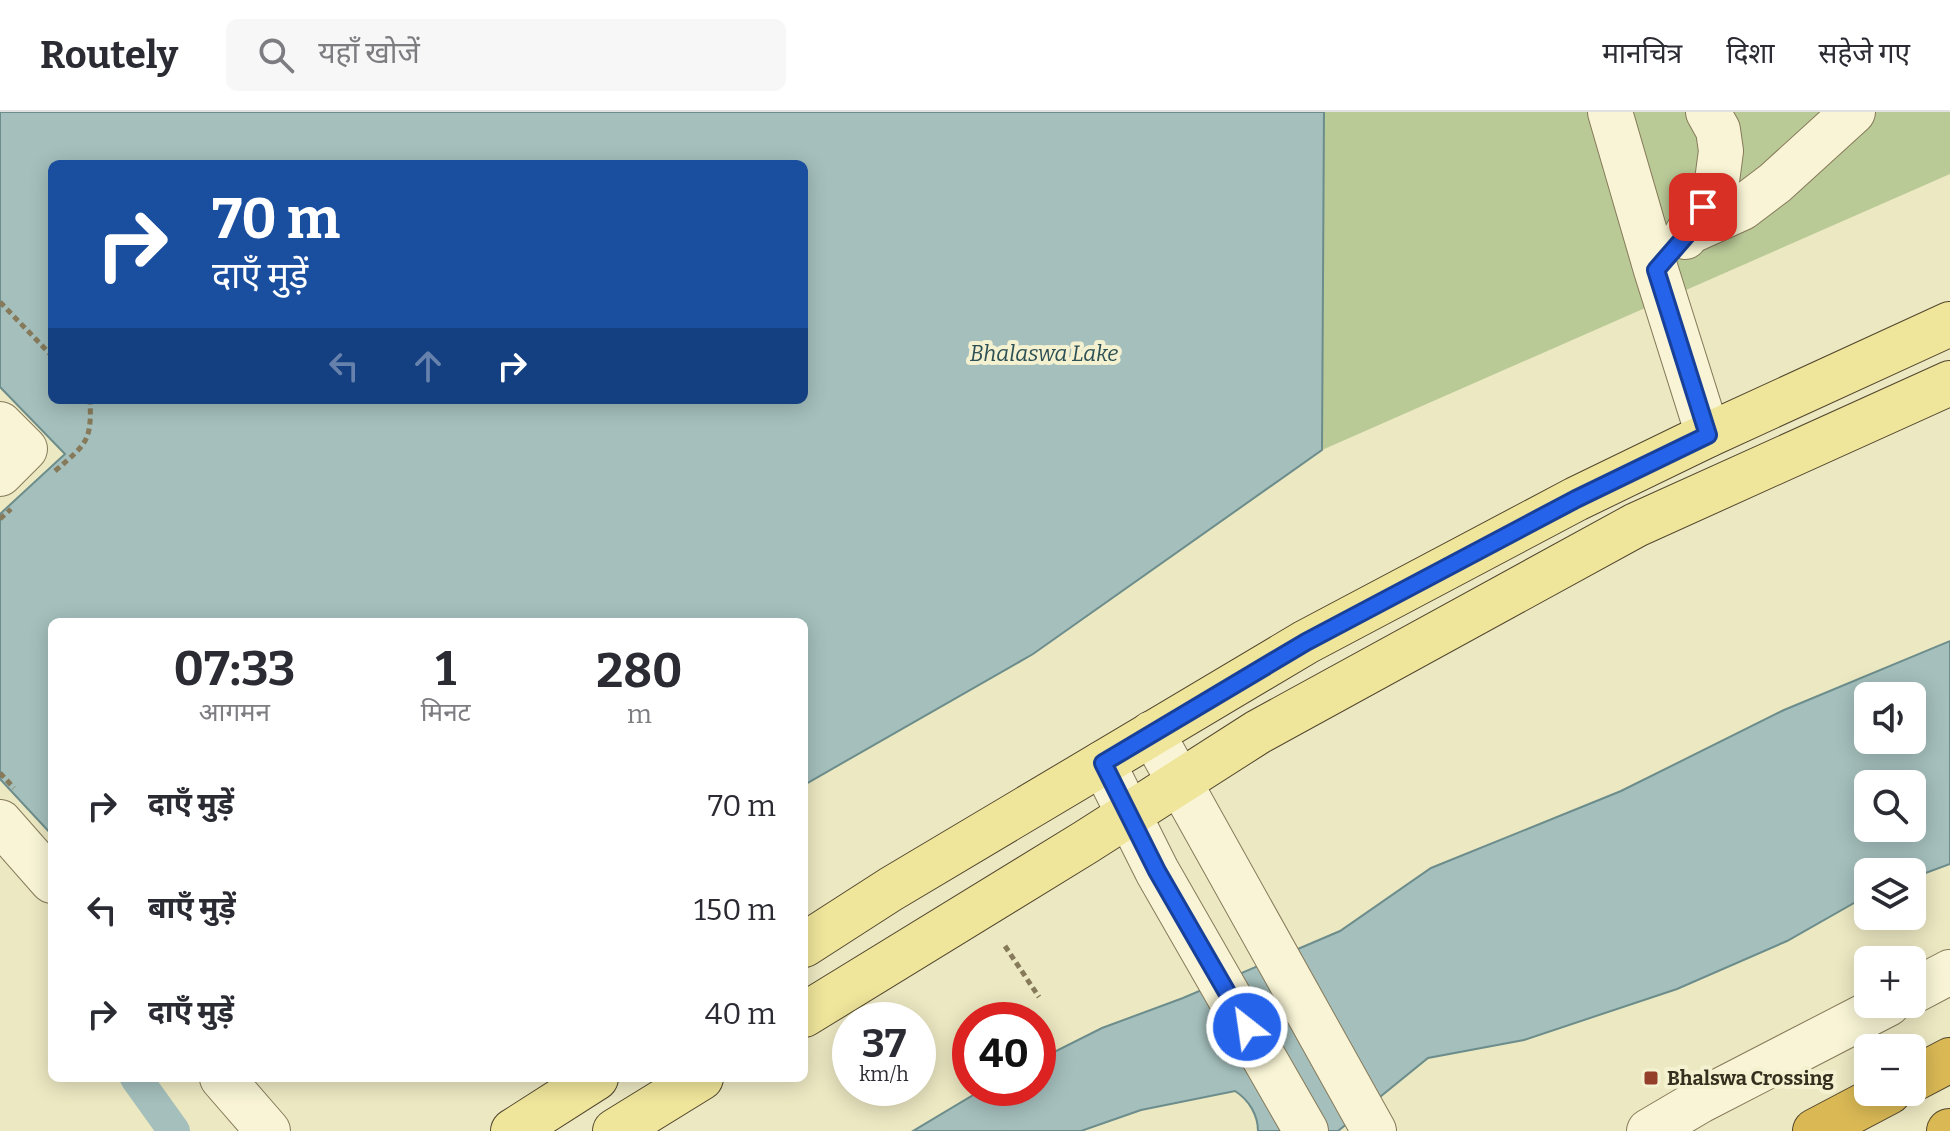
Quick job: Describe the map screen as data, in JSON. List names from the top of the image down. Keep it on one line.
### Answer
{"water":["Bhalaswa Lake"],"places":{"transit":["Bhalswa Crossing"]},"page":{"header":"Routely","search":"यहाँ खोजें","nav":["मानचित्र","दिशा","सहेजे गए"],"turn":["70 m","दाएँ मुड़ें"],"eta":["07:33","आगमन","1","मिनट","280","m"],"map_buttons":["+","−"],"list":[{"name":"दाएँ मुड़ें","value":"70 m"},{"name":"बाएँ मुड़ें","value":"150 m"},{"name":"दाएँ मुड़ें","value":"40 m"}],"speed":"37 km/h","limit":"40"}}
